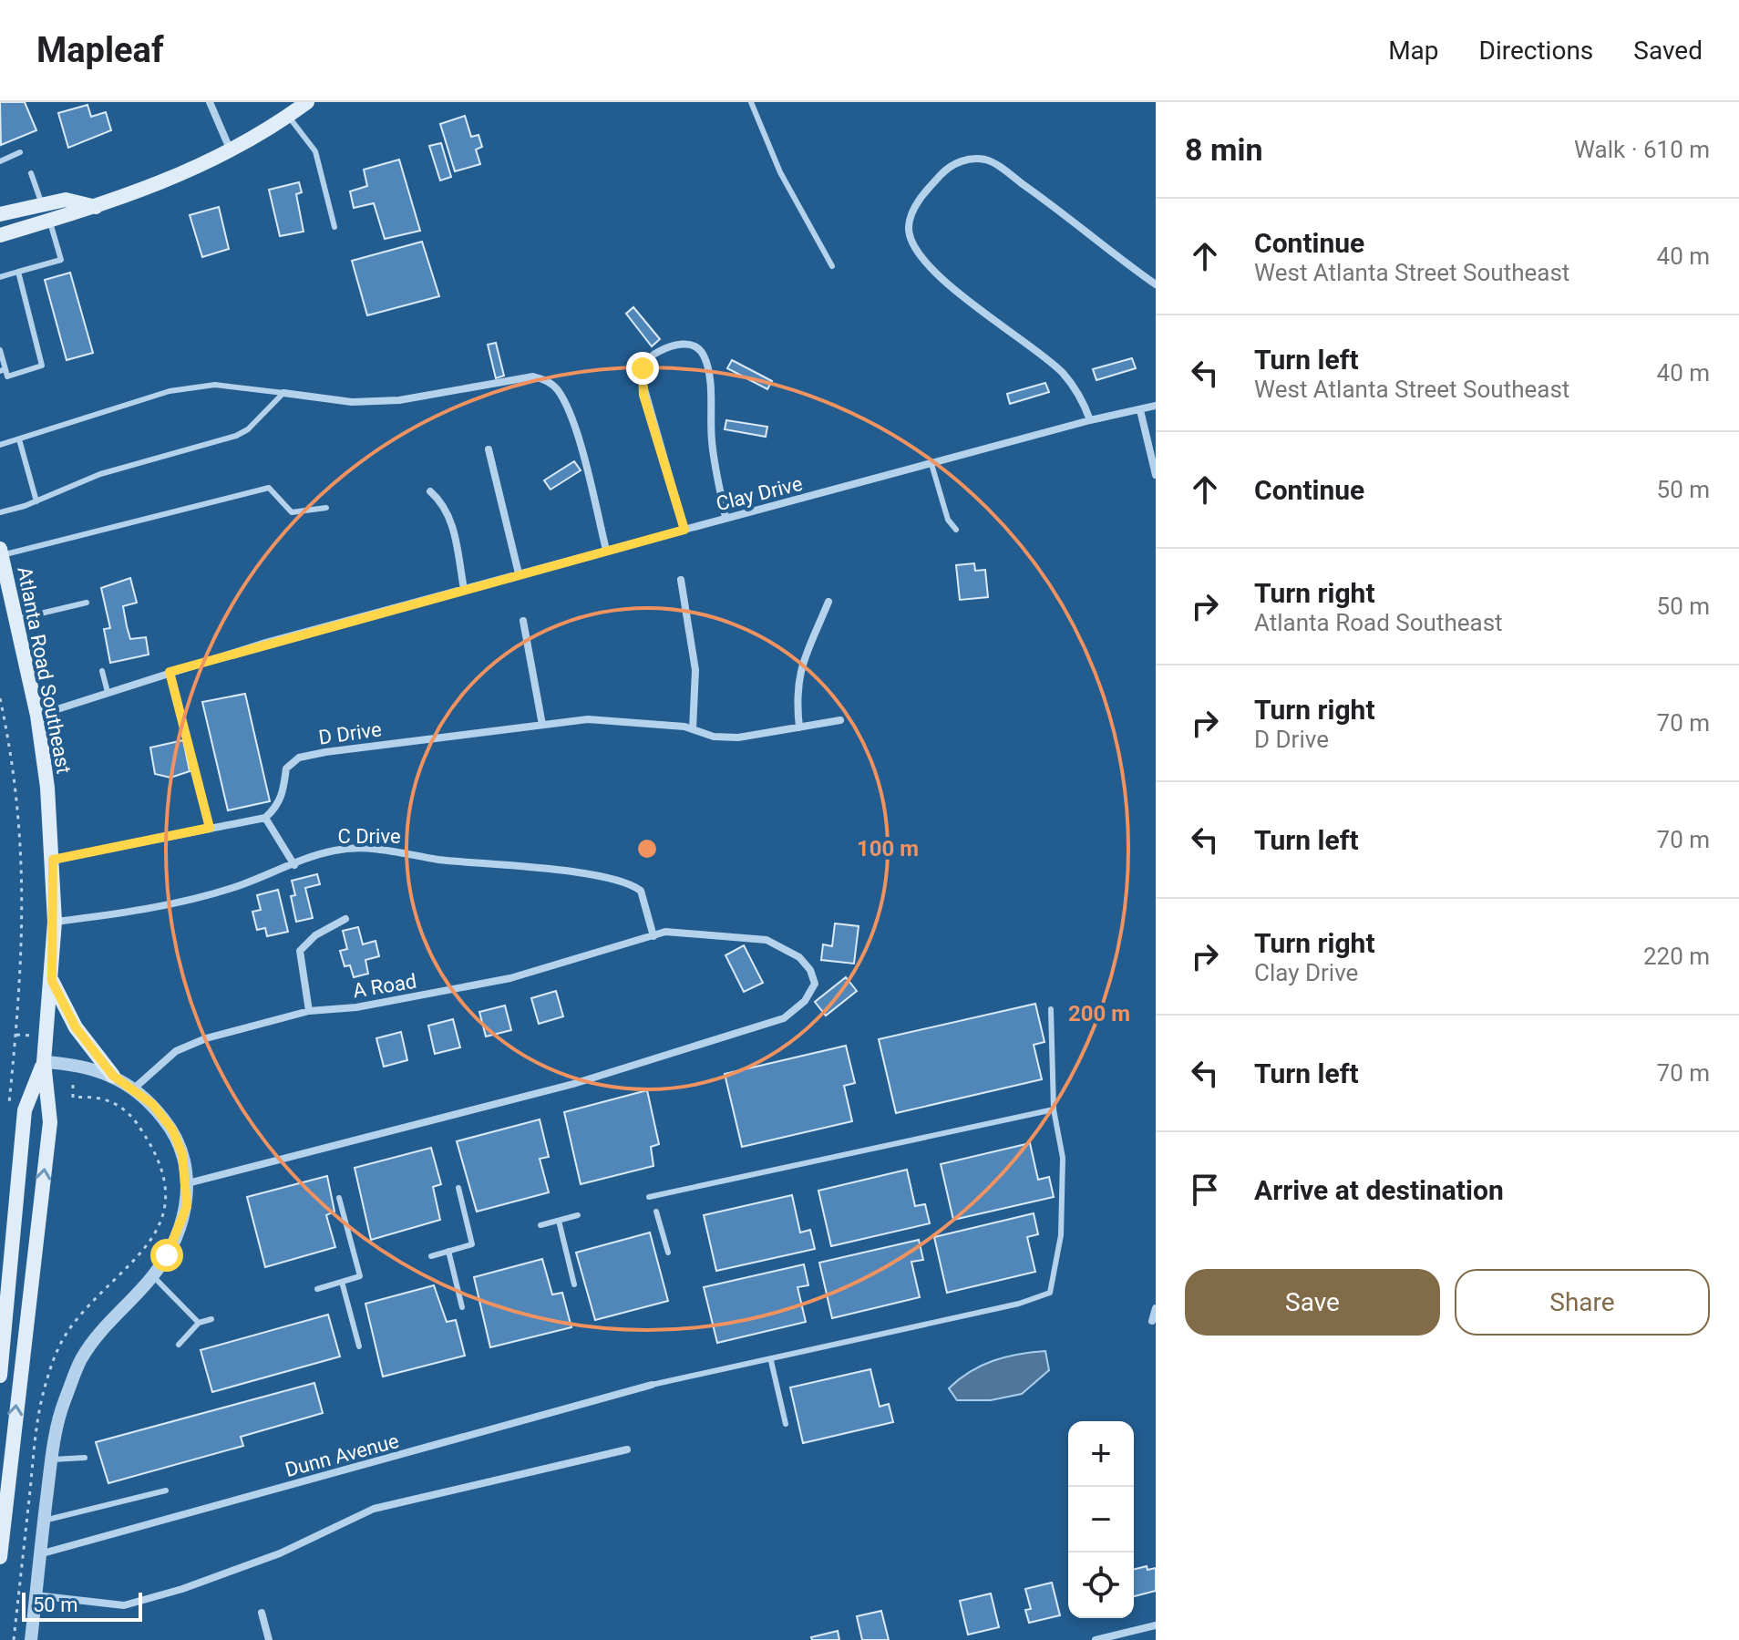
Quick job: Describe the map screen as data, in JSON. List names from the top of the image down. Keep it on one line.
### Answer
{"streets":{"main road":["Atlanta Road Southeast"],"street":["Clay Drive","D Drive","C Drive","A Road","Dunn Avenue"]},"crossings":[["Clay Drive","Atlanta Road Southeast"],["Atlanta Road Southeast","C Drive"],["C Drive","A Road"]],"scale_bar":"50 m","page":{"header":"Mapleaf","nav":["Map","Directions","Saved"],"heading":["8 min","Walk · 610 m"],"list":[["Continue","West Atlanta Street Southeast","40 m"],["Turn left","West Atlanta Street Southeast","40 m"],["Continue","50 m"],["Turn right","Atlanta Road Southeast","50 m"],["Turn right","D Drive","70 m"],["Turn left","70 m"],["Turn right","Clay Drive","220 m"],["Turn left","70 m"],"Arrive at destination"],"buttons":["Save","Share"],"map_buttons":["+","−"],"scale":"50 m"},"rings":["100 m","200 m"]}
